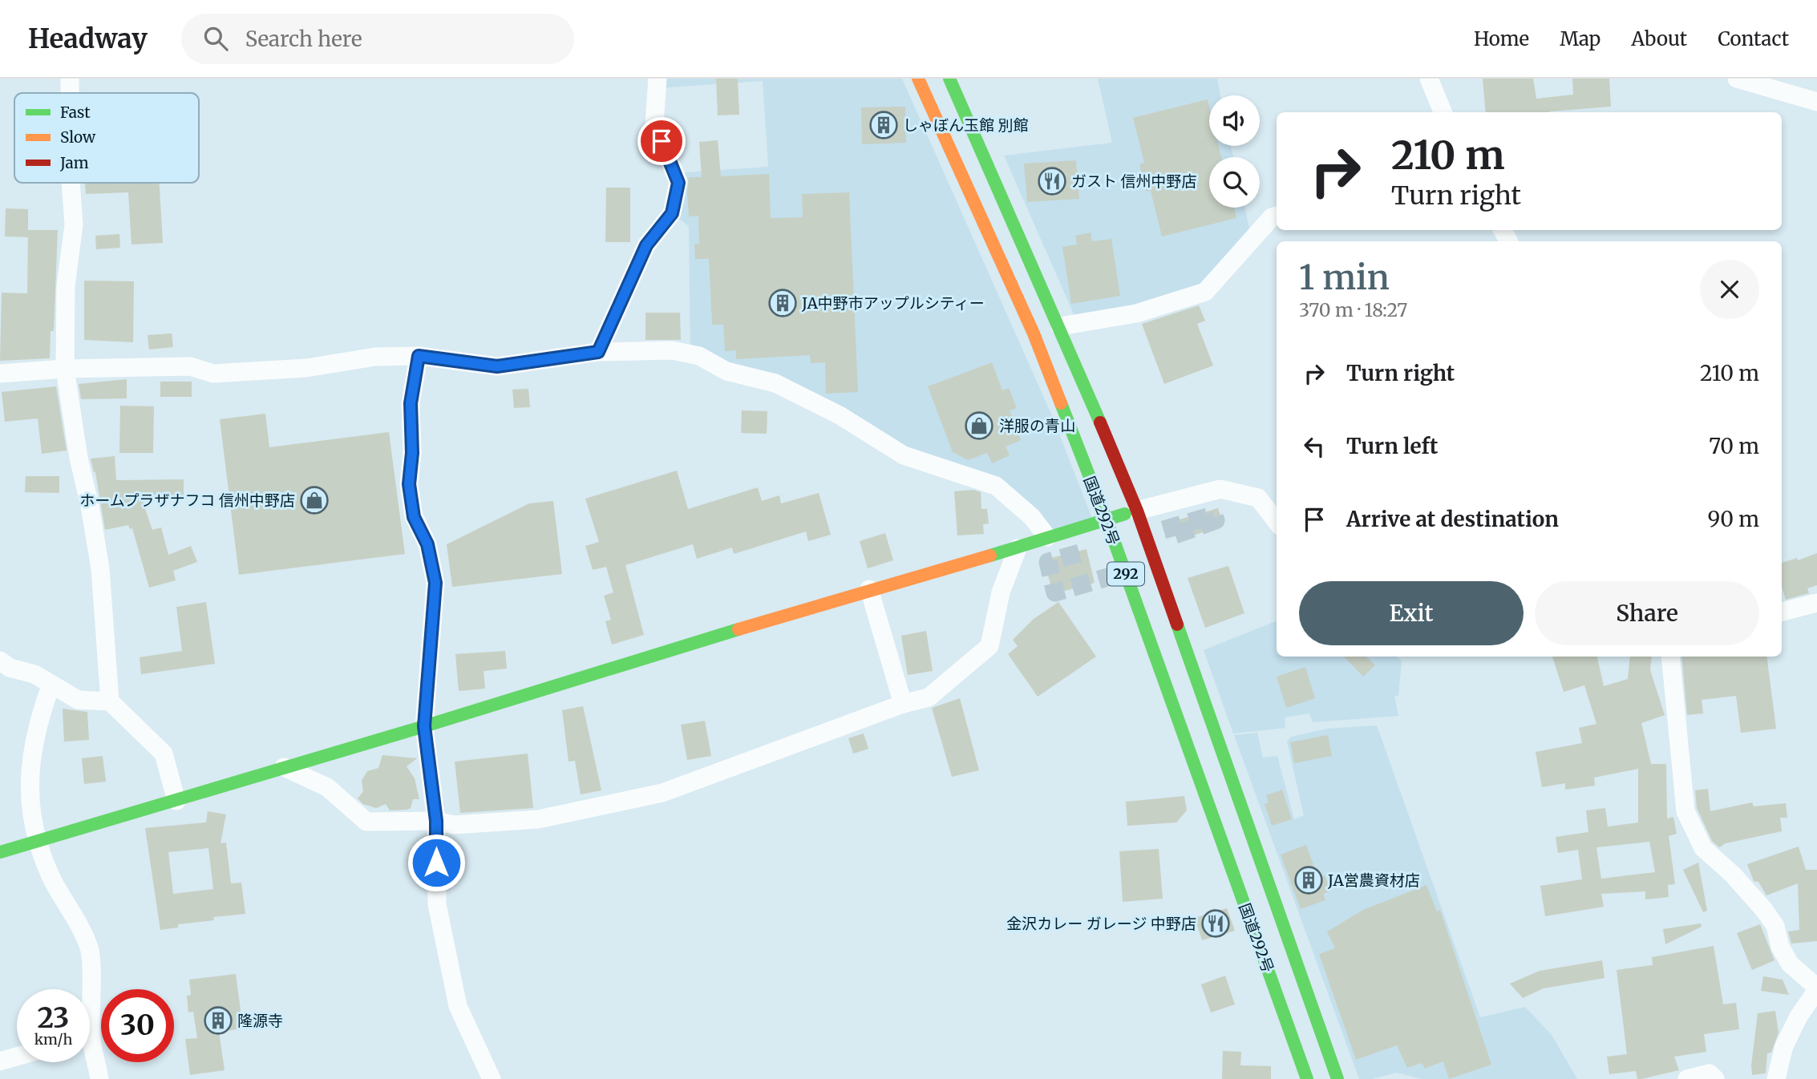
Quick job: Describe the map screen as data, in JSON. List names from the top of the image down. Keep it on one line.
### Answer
{"streets":{"main road":["国道292号","292"]},"places":{"building":["しゃぼん玉館 別館","JA中野市アップルシティー","JA営農資材店","隆源寺"],"restaurant":["ガスト 信州中野店","金沢カレー ガレージ 中野店"],"shop":["洋服の青山","ホームプラザナフコ 信州中野店"]},"legend":["Fast","Slow","Jam"],"page":{"header":"Headway","search":"Search here","nav":["Home","Map","About","Contact"],"turn":["210 m","Turn right"],"heading":["1 min","370 m · 18:27"],"list":[{"name":"Turn right","value":"210 m"},{"name":"Turn left","value":"70 m"},{"name":"Arrive at destination","value":"90 m"}],"buttons":["Exit","Share"],"speed":"23 km/h","limit":"30"}}
